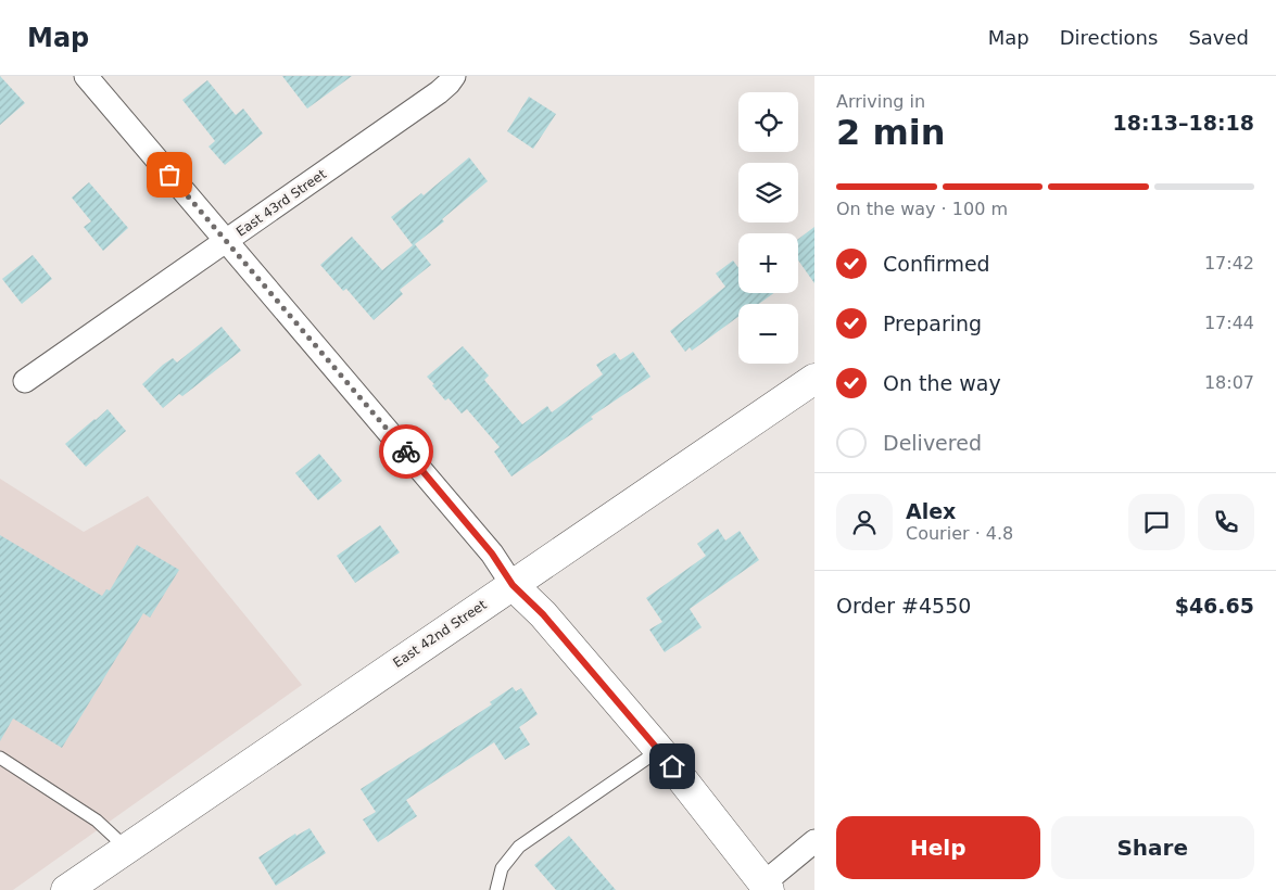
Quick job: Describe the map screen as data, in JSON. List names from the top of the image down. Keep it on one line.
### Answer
{"streets":{"street":["East 43rd Street","East 42nd Street"]},"page":{"header":"Map","nav":["Map","Directions","Saved"],"heading":["2 min","Arriving in","18:13–18:18"],"panel":["Alex","Courier · 4.8","Order #4550","$46.65"],"map_buttons":["+","−"],"bar":"On the way · 100 m","list":[["Confirmed","17:42"],["Preparing","17:44"],["On the way","18:07"],"Delivered"],"buttons":["Help","Share"]}}
